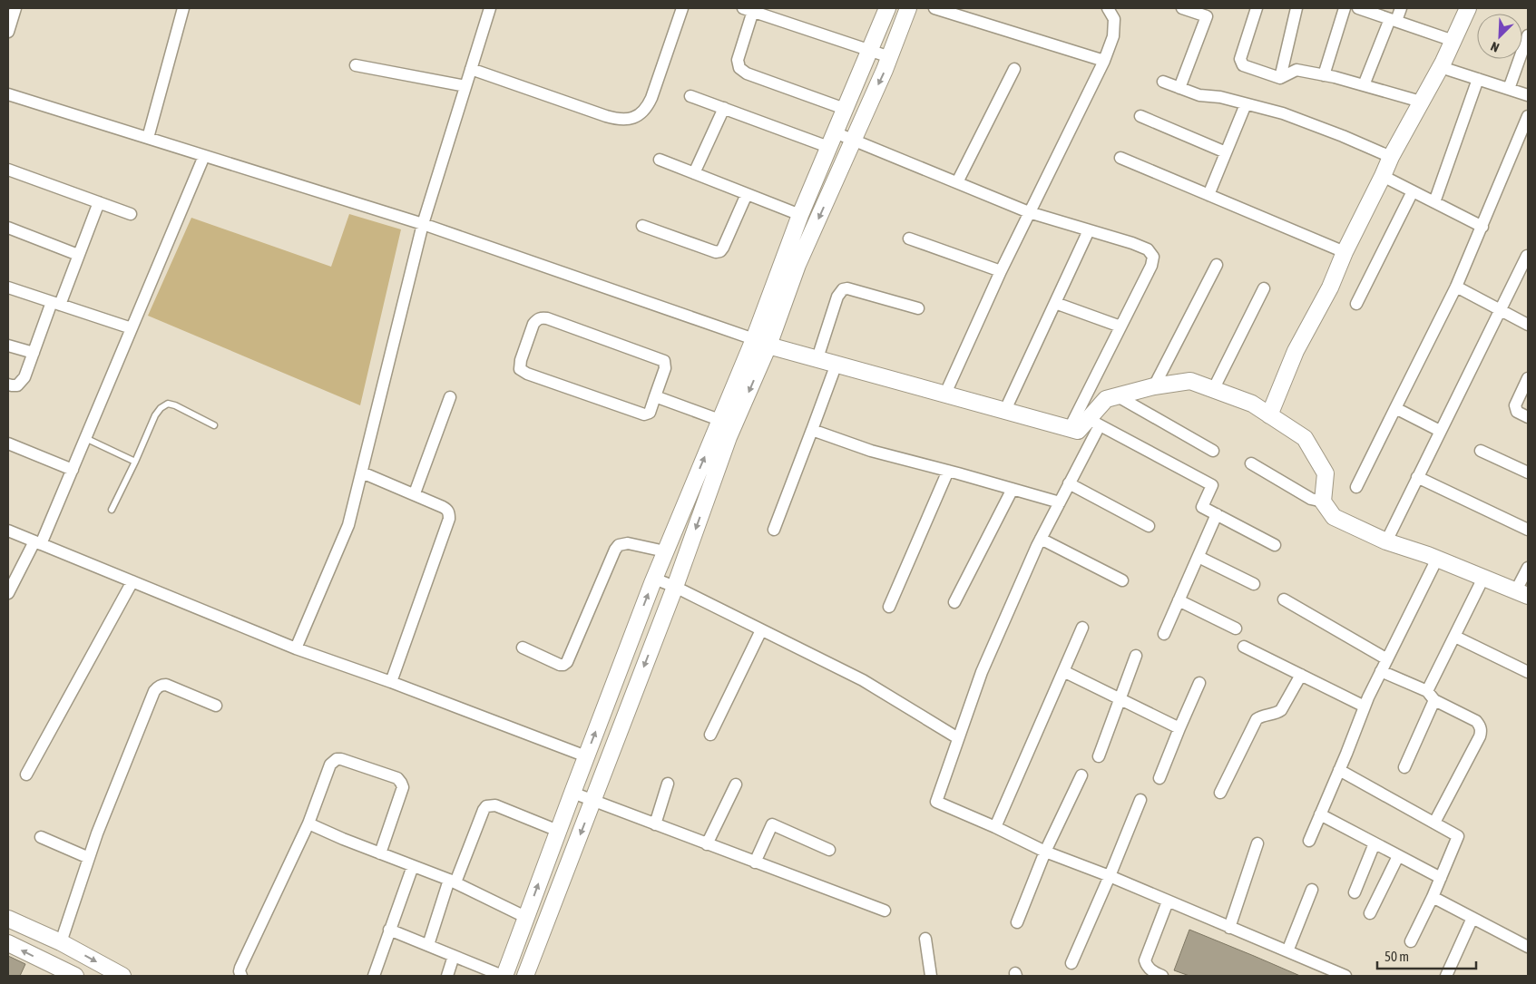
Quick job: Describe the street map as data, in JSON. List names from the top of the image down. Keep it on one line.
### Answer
{"scale_bar":"50 m","north":"bottom left"}
